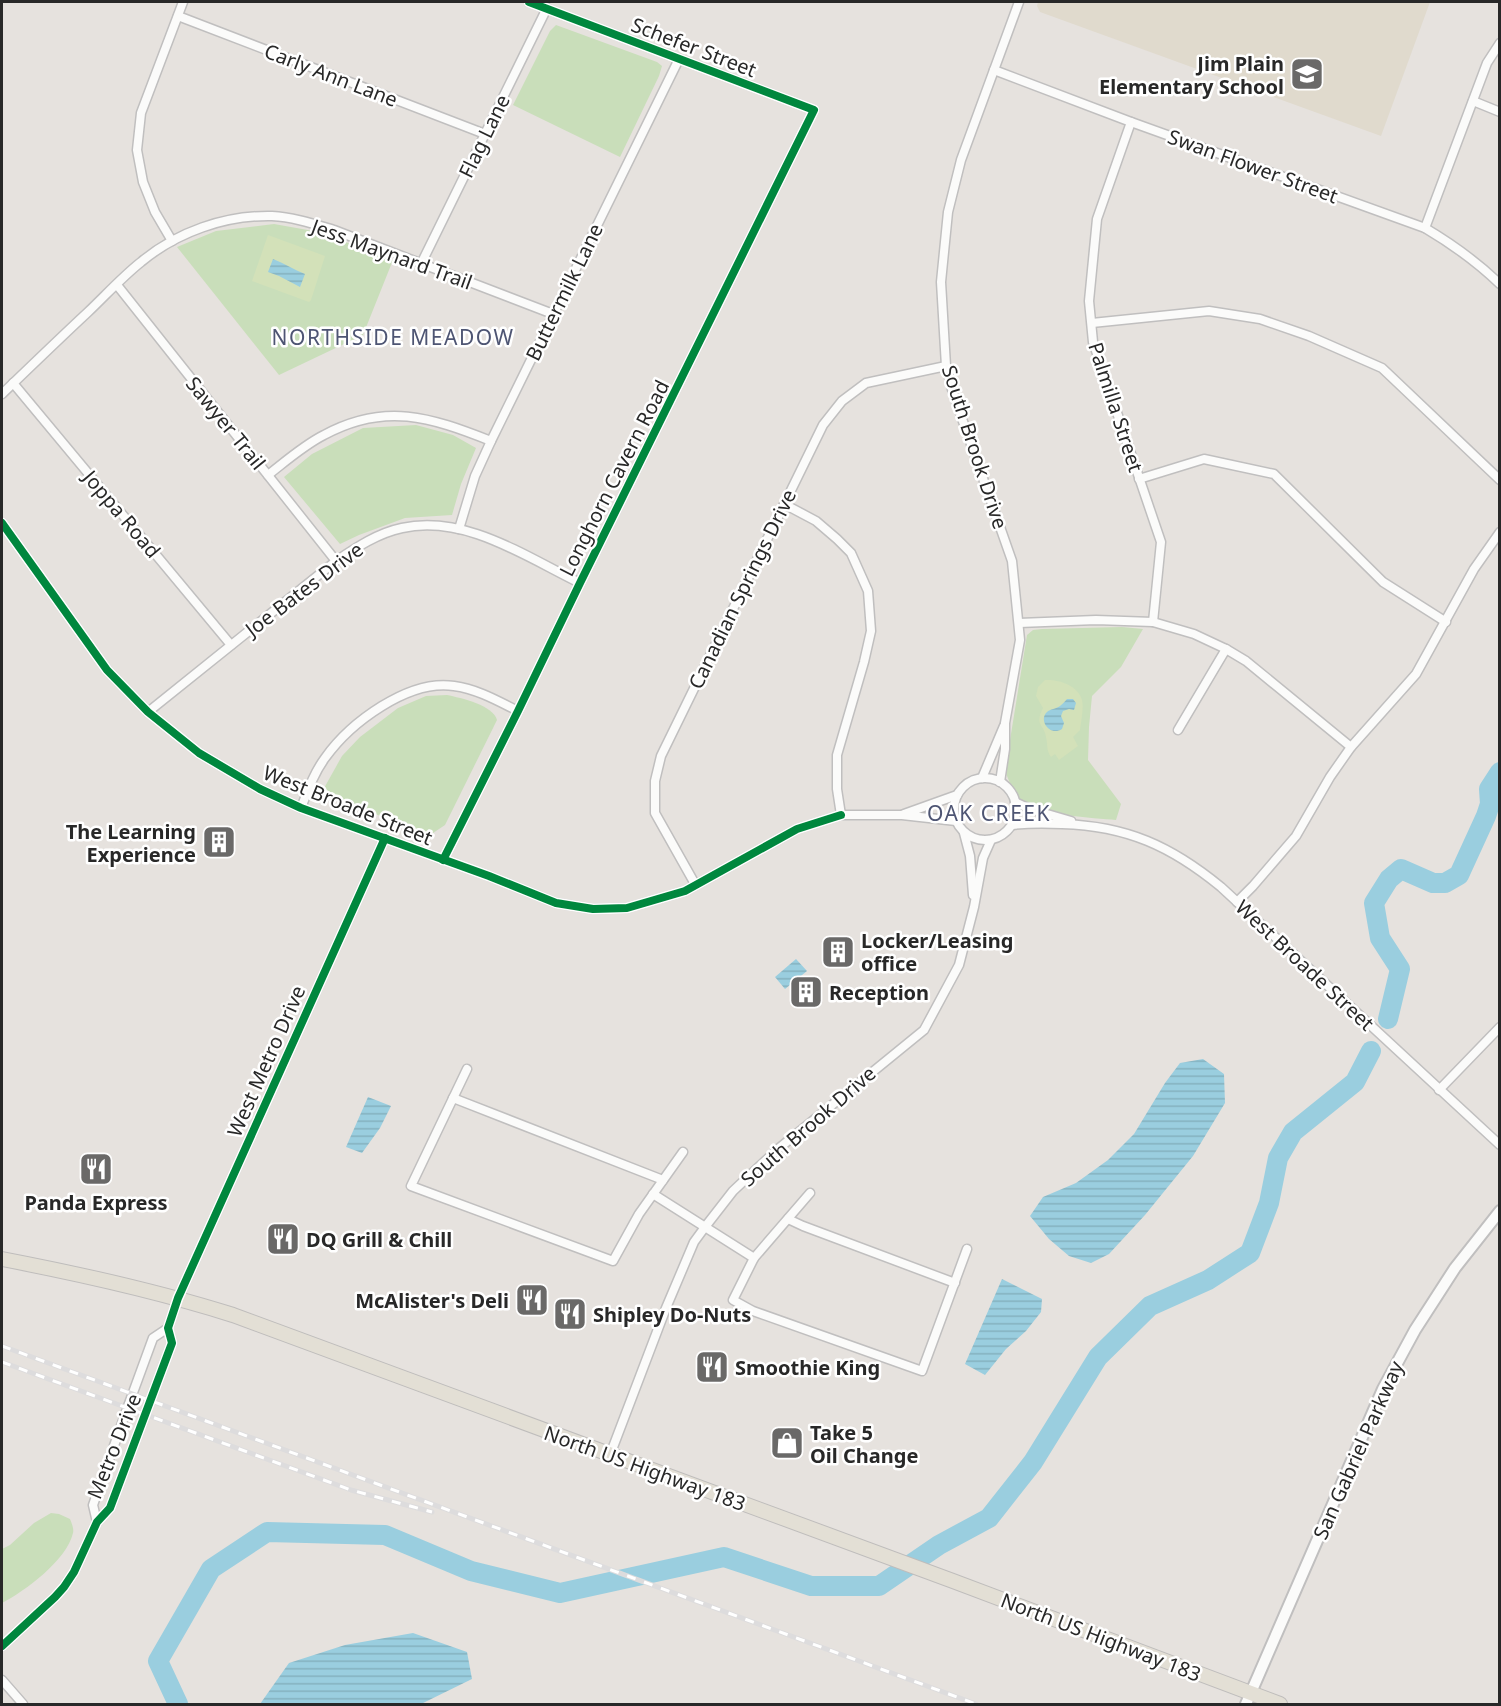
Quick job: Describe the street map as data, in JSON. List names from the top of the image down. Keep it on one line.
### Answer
{"streets":{"main road":["North US Highway 183"],"street":["Schefer Street","Carly Ann Lane","Flag Lane","Swan Flower Street","Jess Maynard Trail","Buttermilk Lane","Palmilla Street","Sawyer Trail","South Brook Drive","Longhorn Cavern Road","Joppa Road","Joe Bates Drive","Canadian Springs Drive","West Broade Street","West Metro Drive","Metro Drive","San Gabriel Parkway"]},"crossings":[["Schefer Street","Flag Lane"],["Schefer Street","Buttermilk Lane"],["Schefer Street","Longhorn Cavern Road"],["Carly Ann Lane","Flag Lane"],["Flag Lane","Jess Maynard Trail"],["Swan Flower Street","Palmilla Street"],["Swan Flower Street","South Brook Drive"],["Jess Maynard Trail","Buttermilk Lane"],["Jess Maynard Trail","Sawyer Trail"],["Jess Maynard Trail","Joppa Road"],["Buttermilk Lane","Joe Bates Drive"],["Sawyer Trail","Joe Bates Drive"],["South Brook Drive","Canadian Springs Drive"],["South Brook Drive","West Broade Street"],["South Brook Drive","North US Highway 183"],["Longhorn Cavern Road","Joe Bates Drive"],["Longhorn Cavern Road","West Broade Street"],["Joppa Road","Joe Bates Drive"],["Joe Bates Drive","West Broade Street"],["Canadian Springs Drive","West Broade Street"],["West Broade Street","West Metro Drive"],["West Metro Drive","Metro Drive"],["West Metro Drive","North US Highway 183"],["Metro Drive","North US Highway 183"],["San Gabriel Parkway","North US Highway 183"]],"districts":["NORTHSIDE MEADOW","OAK CREEK"],"places":{"school or university":["Jim Plain Elementary School"],"building":["The Learning Experience","Locker/Leasing office","Reception"],"restaurant":["Panda Express","DQ Grill & Chill","McAlister's Deli","Shipley Do-Nuts","Smoothie King"],"shop":["Take 5 Oil Change"]}}
